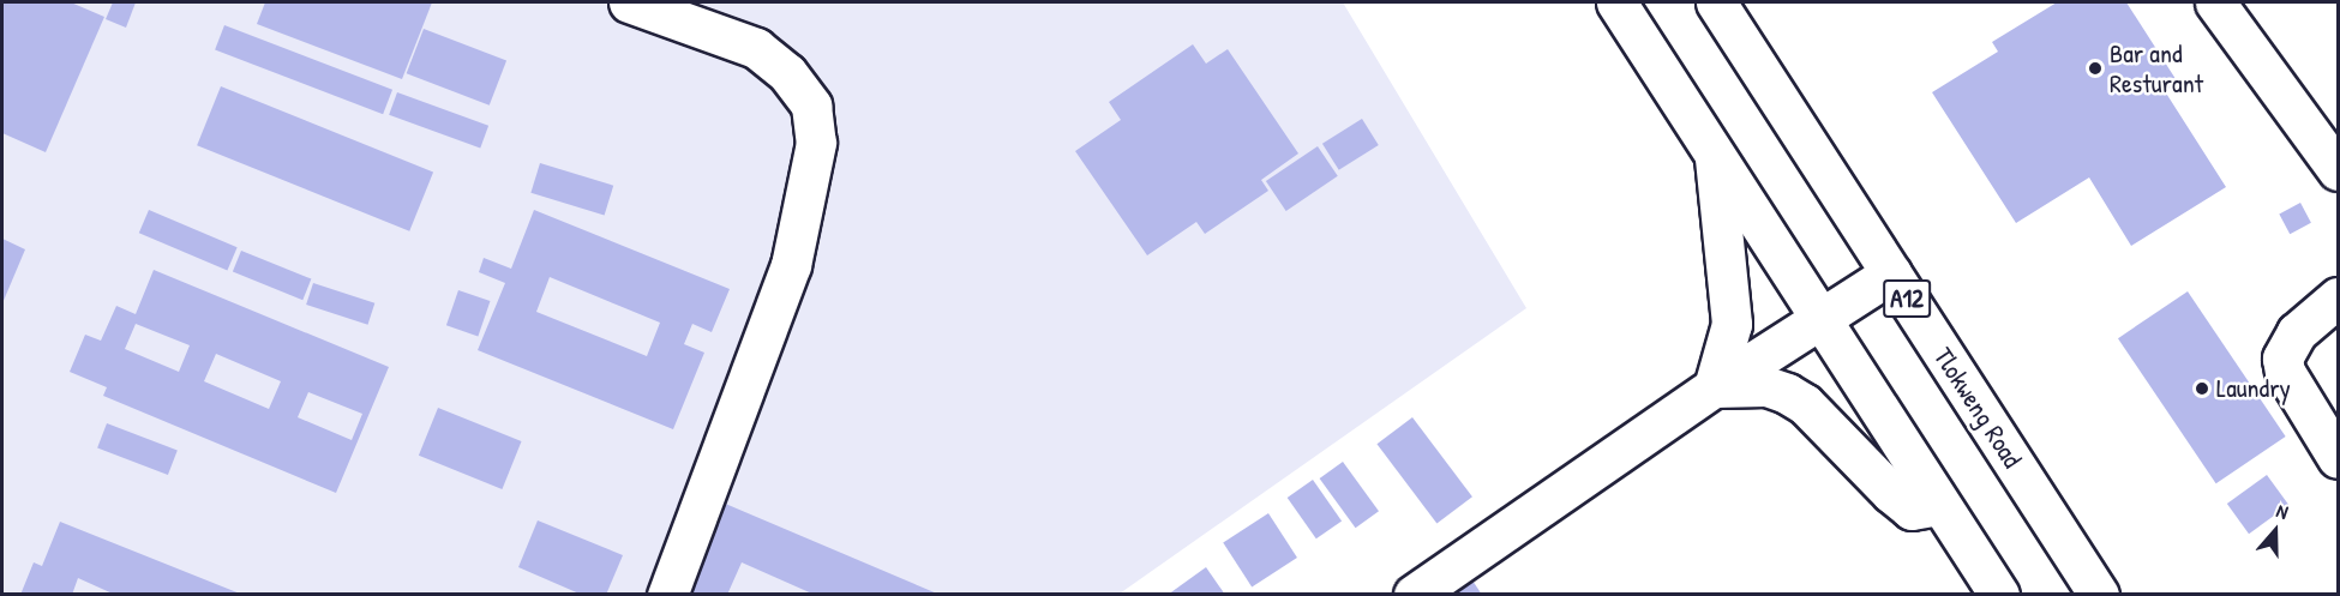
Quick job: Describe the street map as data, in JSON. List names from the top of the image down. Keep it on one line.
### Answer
{"streets":{"main road":["A12","Tlokweng Road"]},"places":["Bar and Resturant","Laundry"],"north":"top"}
